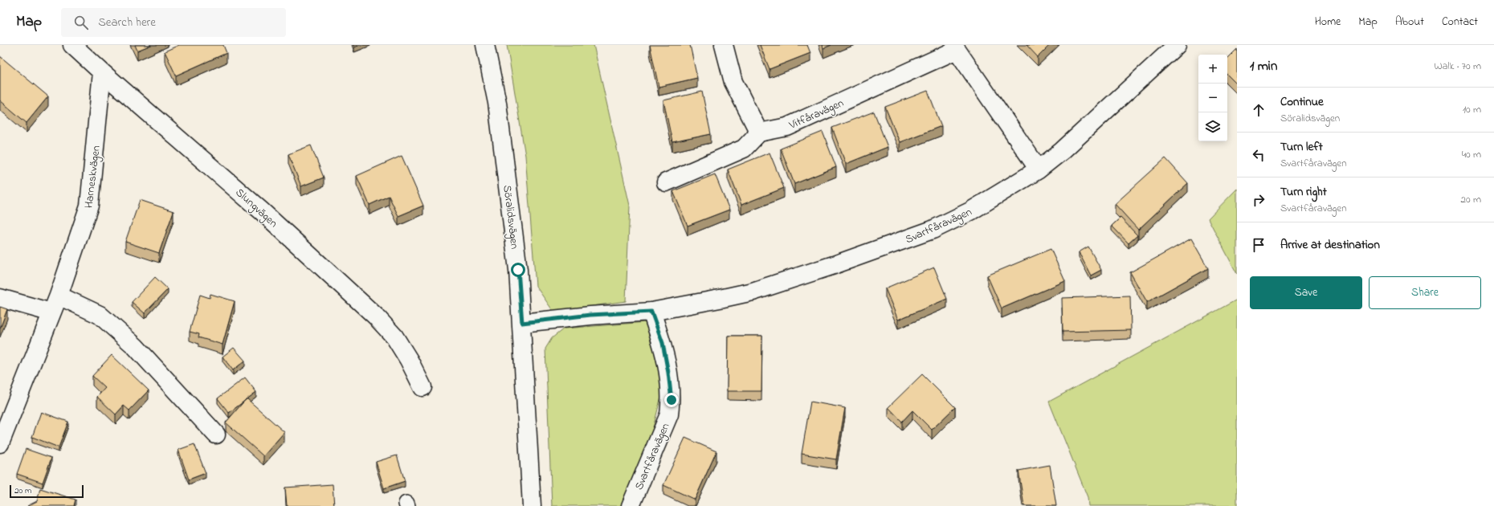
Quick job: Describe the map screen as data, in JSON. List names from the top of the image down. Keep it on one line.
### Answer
{"streets":{"street":["Vitfåravägen","Harneskvägen","Slungvägen","Söralidsvägen","Svartfåravägen"]},"crossings":[["Vitfåravägen","Svartfåravägen"],["Harneskvägen","Slungvägen"],["Söralidsvägen","Svartfåravägen"]],"scale_bar":"20 m","page":{"header":"Map","search":"Search here","nav":["Home","Map","About","Contact"],"heading":["1 min","Walk · 70 m"],"map_buttons":["+","−"],"list":[["Continue","Söralidsvägen","10 m"],["Turn left","Svartfåravägen","40 m"],["Turn right","Svartfåravägen","20 m"],"Arrive at destination"],"buttons":["Save","Share"],"scale":"20 m"}}
